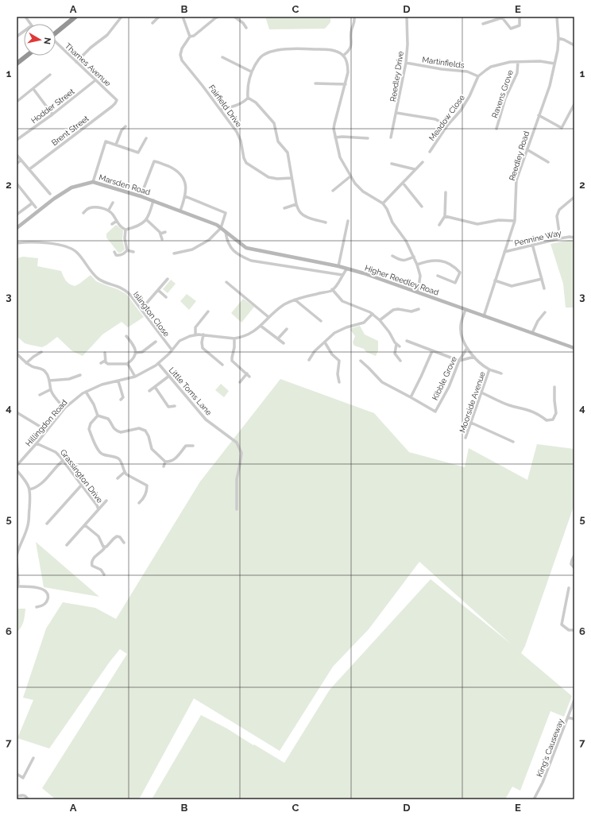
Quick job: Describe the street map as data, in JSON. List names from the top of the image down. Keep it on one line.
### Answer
{"streets":{"street":["Martinfields","Thames Avenue","Reedley Drive","Ravens Grove","Hodder Street","Fairfield Drive","Meadow Close","Brent Street","Reedley Road","Marsden Road","Pennine Way","Higher Reedley Road","Islington Close","Kibble Grove","Little Toms Lane","Moorside Avenue","Hillingdon Road","Grassington Drive","King's Causeway"]},"crossings":[["Martinfields","Reedley Drive"],["Martinfields","Meadow Close"],["Thames Avenue","Hodder Street"],["Thames Avenue","Brent Street"],["Ravens Grove","Meadow Close"],["Meadow Close","Reedley Road"],["Reedley Road","Pennine Way"],["Reedley Road","Higher Reedley Road"],["Marsden Road","Higher Reedley Road"],["Islington Close","Hillingdon Road"],["Little Toms Lane","Hillingdon Road"],["Hillingdon Road","Grassington Drive"]],"north":"right","grid":{"columns":["A","B","C","D","E"],"rows":["1","2","3","4","5","6","7"]}}
